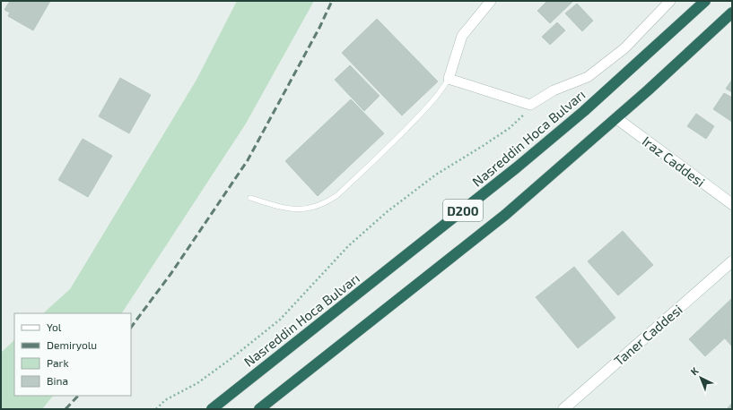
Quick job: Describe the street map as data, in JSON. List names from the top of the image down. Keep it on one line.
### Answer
{"streets":{"highway":["Nasreddin Hoca Bulvarı","D200"],"street":["Iraz Caddesi","Taner Caddesi"]},"crossings":[["Iraz Caddesi","D200"]],"legend":["Yol","Demiryolu","Park","Bina"],"north":"top left"}
